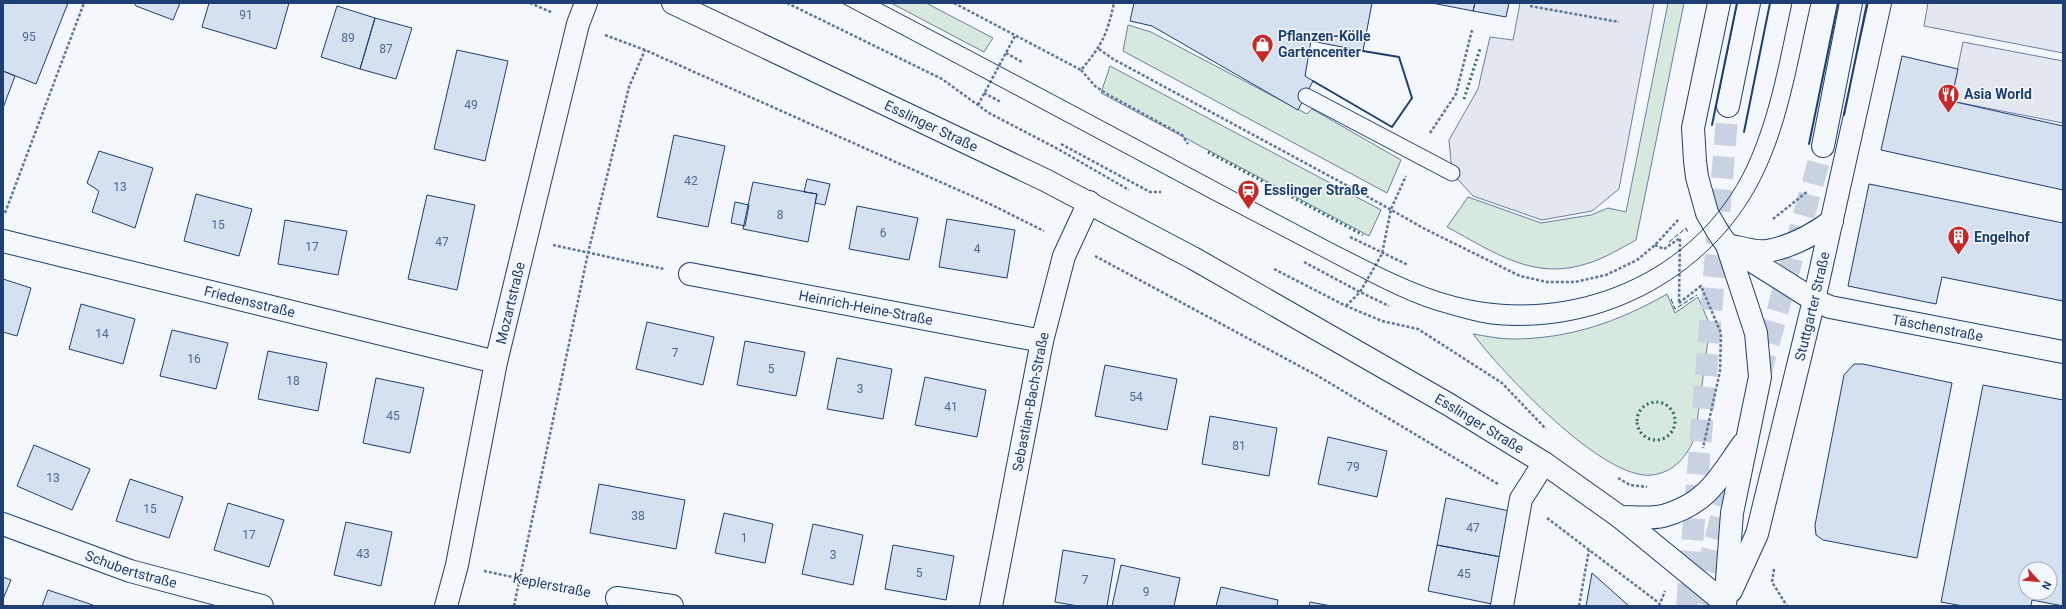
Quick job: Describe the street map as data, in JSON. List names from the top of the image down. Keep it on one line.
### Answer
{"streets":{"main road":["Esslinger Straße","Friedensstraße","Mozartstraße","Stuttgarter Straße","Heinrich-Heine-Straße","Täschenstraße","Sebastian-Bach-Straße","Schubertstraße"],"path":["Keplerstraße"]},"crossings":[["Esslinger Straße","Stuttgarter Straße"],["Esslinger Straße","Sebastian-Bach-Straße"],["Friedensstraße","Mozartstraße"],["Mozartstraße","Keplerstraße"],["Stuttgarter Straße","Täschenstraße"],["Heinrich-Heine-Straße","Sebastian-Bach-Straße"]],"places":{"shop":["Pflanzen-Kölle Gartencenter"],"restaurant":["Asia World"],"station":["Esslinger Straße"],"building":["Engelhof"]},"house_numbers":["91","95","89","87","49","42","13","8","15","6","47","17","4","14","7","16","5","18","3","54","41","45","81","79","13","15","38","47","17","1","43","3","5","45","7","9"],"north":"bottom right"}
